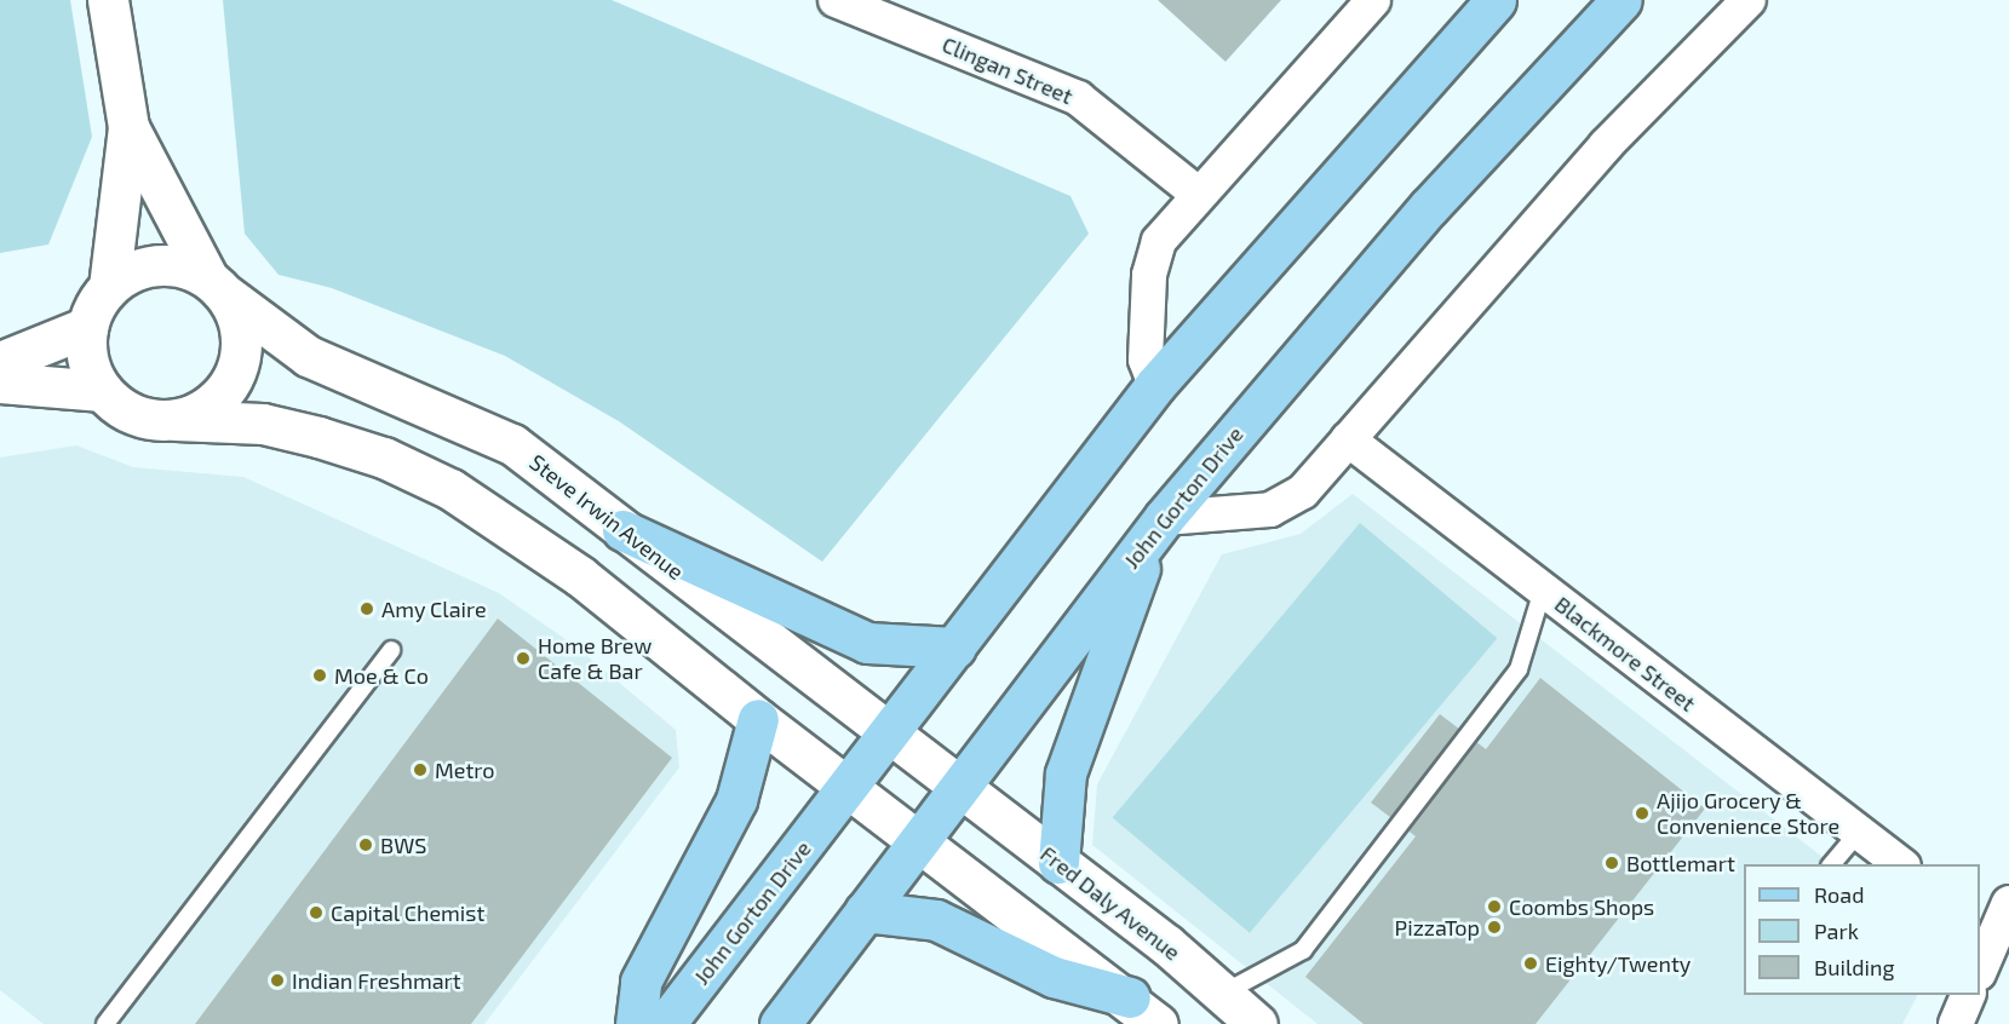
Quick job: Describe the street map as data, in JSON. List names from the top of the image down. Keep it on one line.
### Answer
{"streets":{"main road":["John Gorton Drive"],"street":["Clingan Street","Steve Irwin Avenue","Blackmore Street","Fred Daly Avenue"]},"crossings":[["John Gorton Drive","Steve Irwin Avenue"],["John Gorton Drive","Fred Daly Avenue"],["Steve Irwin Avenue","Fred Daly Avenue"]],"places":["Amy Claire","Home Brew Cafe & Bar","Moe & Co","Metro","Ajijo Grocery & Convenience Store","BWS","Bottlemart","Coombs Shops","Capital Chemist","PizzaTop","Eighty/Twenty","Indian Freshmart"],"legend":["Road","Park","Building"]}
